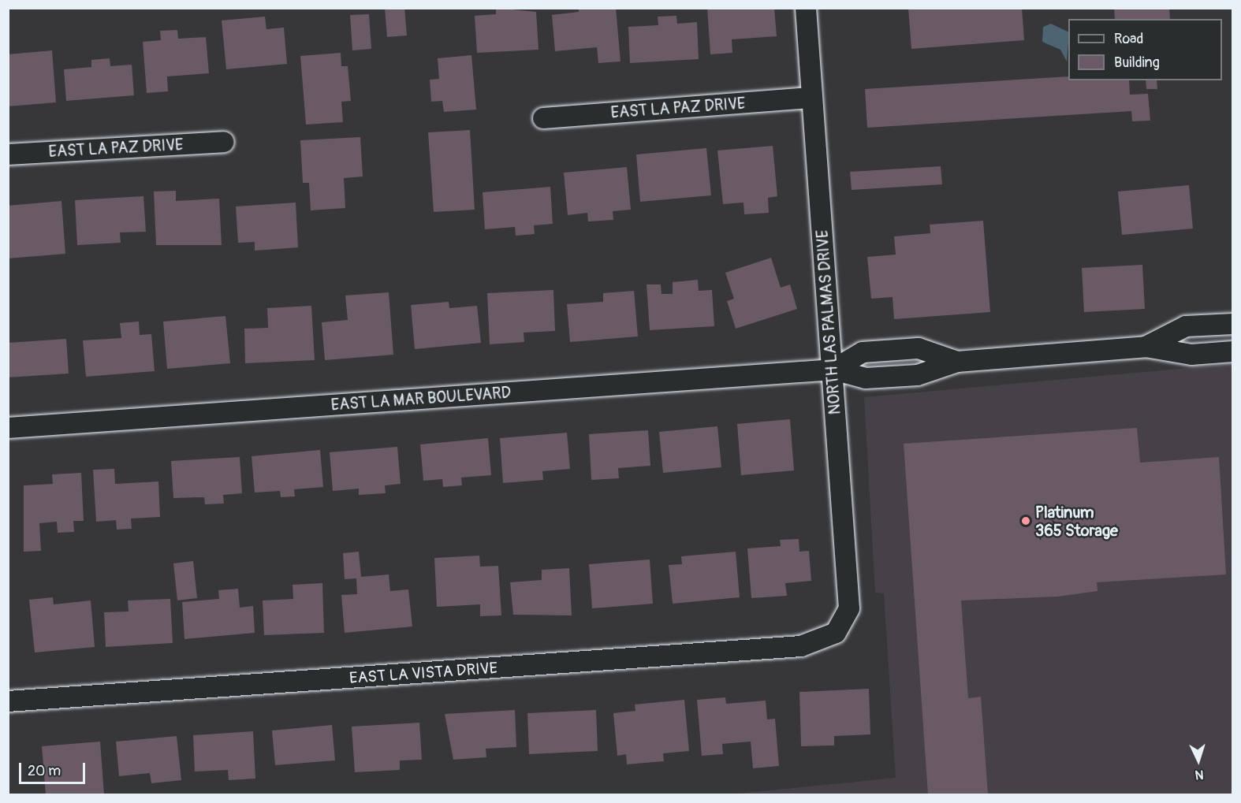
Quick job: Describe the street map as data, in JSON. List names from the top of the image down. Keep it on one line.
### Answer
{"streets":{"street":["EAST LA PAZ DRIVE","NORTH LAS PALMAS DRIVE","EAST LA MAR BOULEVARD","EAST LA VISTA DRIVE"]},"crossings":[["EAST LA PAZ DRIVE","NORTH LAS PALMAS DRIVE"],["NORTH LAS PALMAS DRIVE","EAST LA MAR BOULEVARD"],["NORTH LAS PALMAS DRIVE","EAST LA VISTA DRIVE"]],"places":["Platinum 365 Storage"],"legend":["Road","Building"],"scale_bar":"20 m","north":"bottom"}
